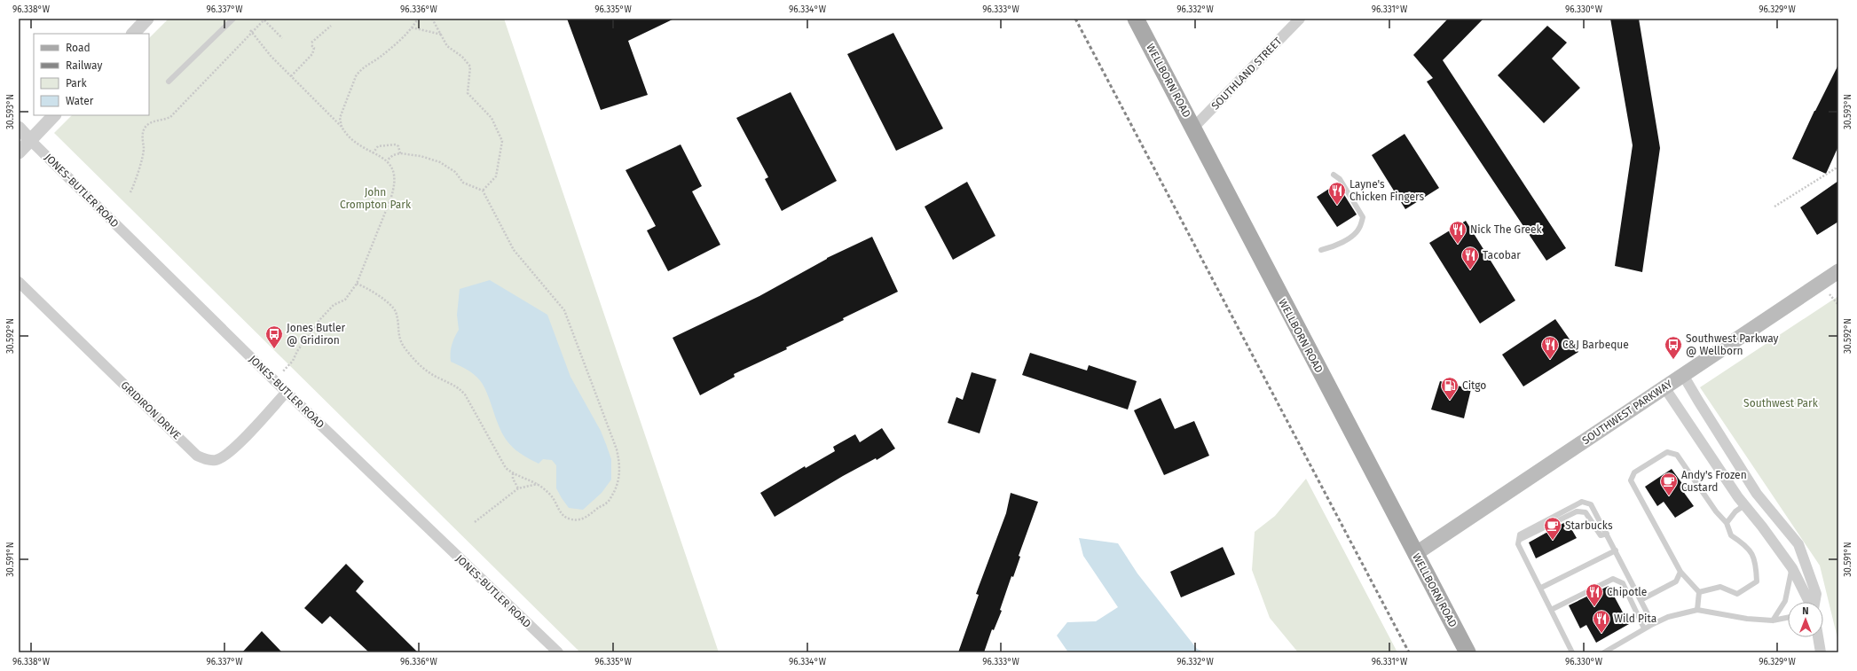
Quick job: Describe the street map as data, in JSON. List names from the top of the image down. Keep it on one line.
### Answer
{"streets":{"main road":["WELLBORN ROAD","SOUTHWEST PARKWAY"],"street":["SOUTHLAND STREET","JONES-BUTLER ROAD","GRIDIRON DRIVE"]},"crossings":[["SOUTHLAND STREET","WELLBORN ROAD"],["WELLBORN ROAD","SOUTHWEST PARKWAY"],["JONES-BUTLER ROAD","GRIDIRON DRIVE"]],"parks":["John Crompton Park","Southwest Park"],"places":{"restaurant":["Layne's Chicken Fingers","Nick The Greek","Tacobar","C&J Barbeque","Chipotle","Wild Pita"],"bus stop":["Jones Butler @ Gridiron","Southwest Parkway @ Wellborn"],"fuel station":["Citgo"],"cafe":["Andy's Frozen Custard","Starbucks"]},"legend":["Road","Railway","Park","Water"],"north":"top","coordinates":["96.338°W","96.337°W","96.336°W","96.335°W","96.334°W","96.333°W","96.332°W","96.331°W","96.330°W","96.329°W","30.593°N","30.592°N","30.591°N"]}
